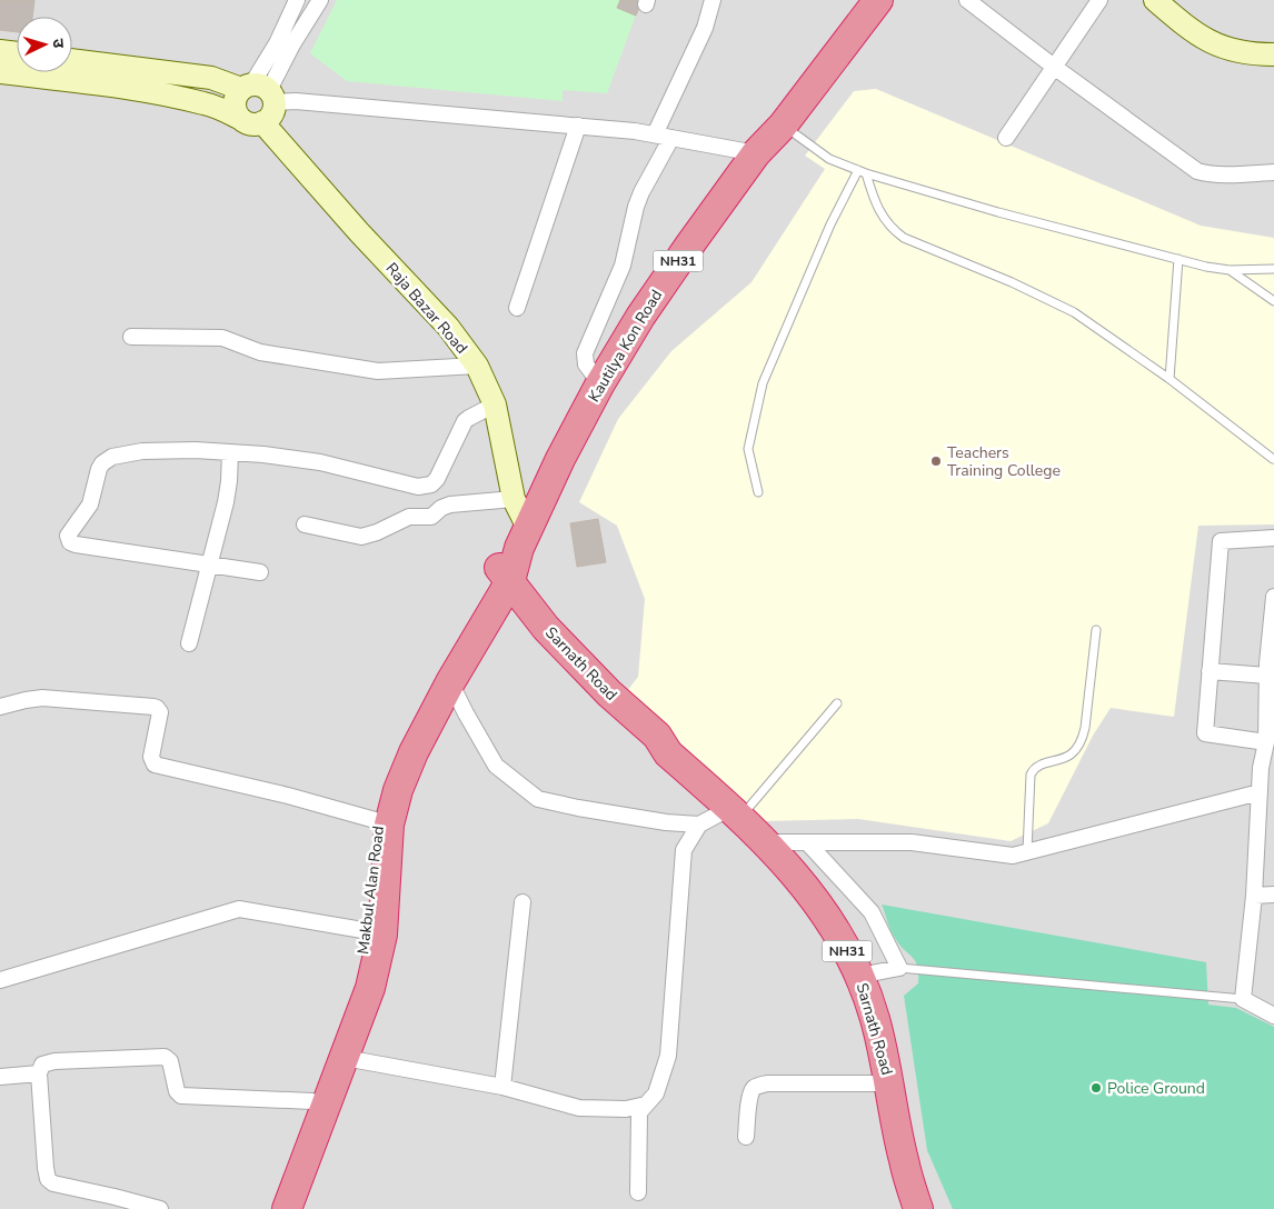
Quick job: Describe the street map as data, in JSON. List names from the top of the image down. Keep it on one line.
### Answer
{"streets":{"highway":["NH31","Kautilya Kon Road","Sarnath Road","Makbul Alan Road"],"street":["Raja Bazar Road"]},"crossings":[["Raja Bazar Road","Kautilya Kon Road"],["Raja Bazar Road","Sarnath Road"],["Raja Bazar Road","Makbul Alan Road"],["Kautilya Kon Road","Sarnath Road"],["Kautilya Kon Road","Makbul Alan Road"],["Sarnath Road","Makbul Alan Road"]],"places":["Teachers Training College","Police Ground"],"north":"right"}
